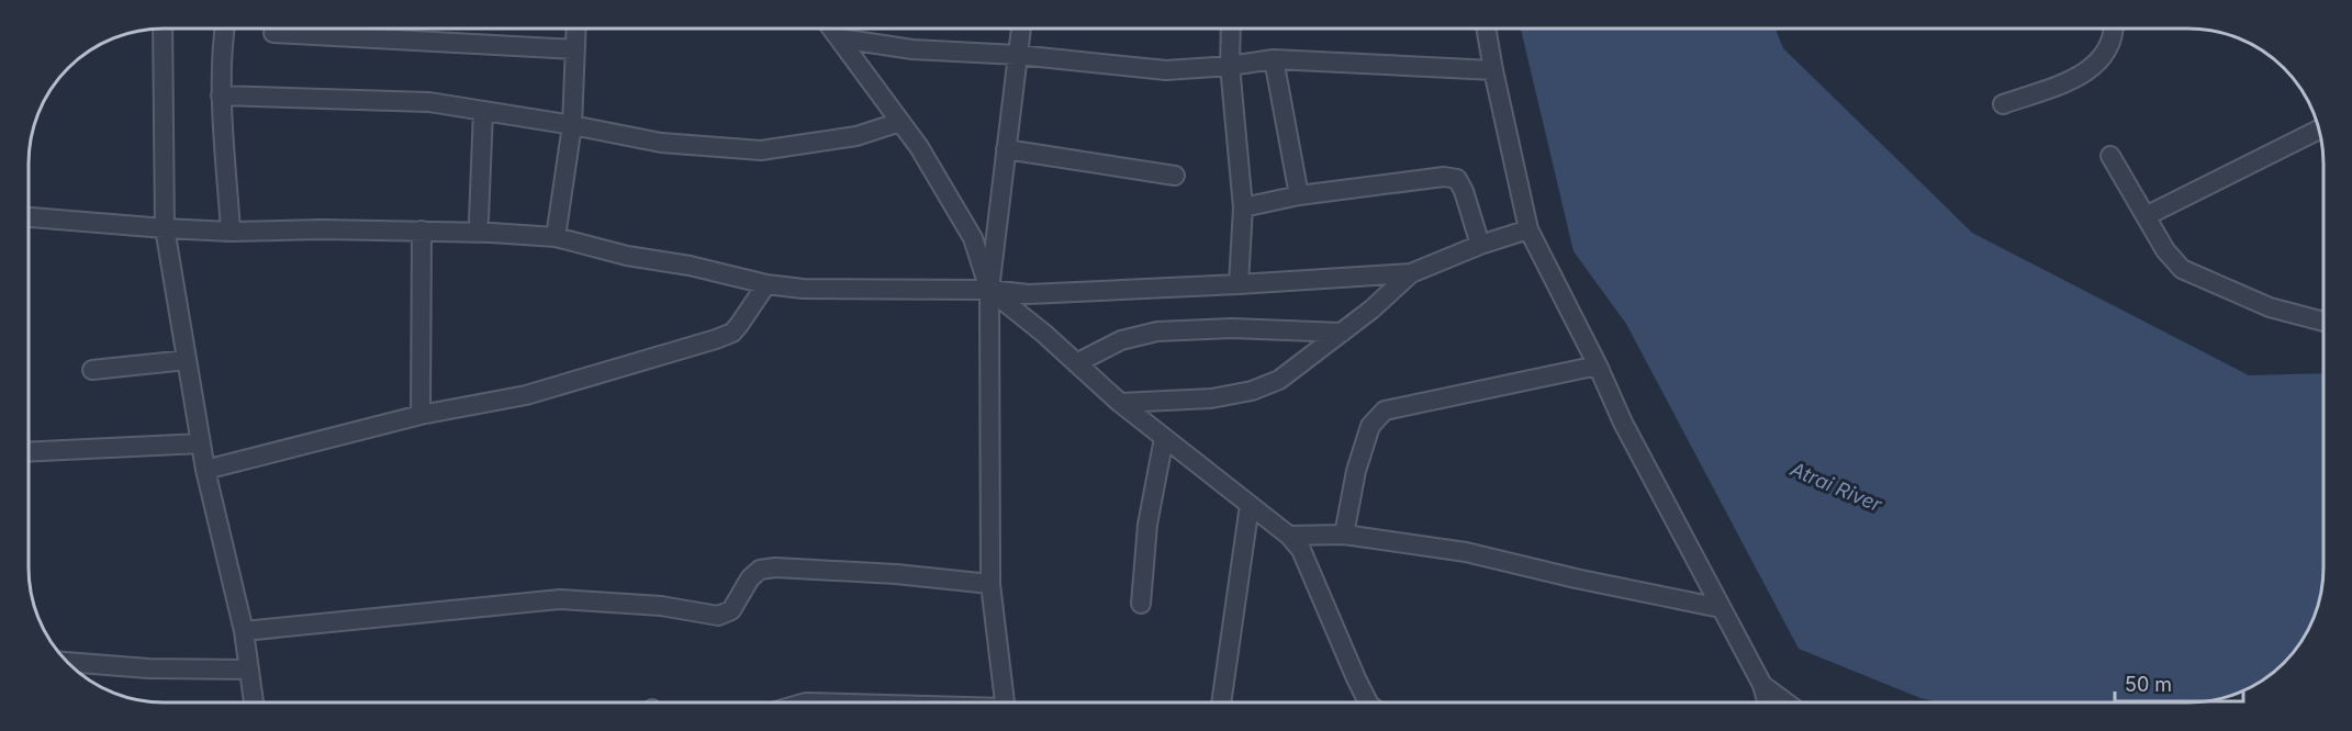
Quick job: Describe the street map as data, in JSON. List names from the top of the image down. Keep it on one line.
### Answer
{"water":["Atrai River"],"scale_bar":"50 m"}
